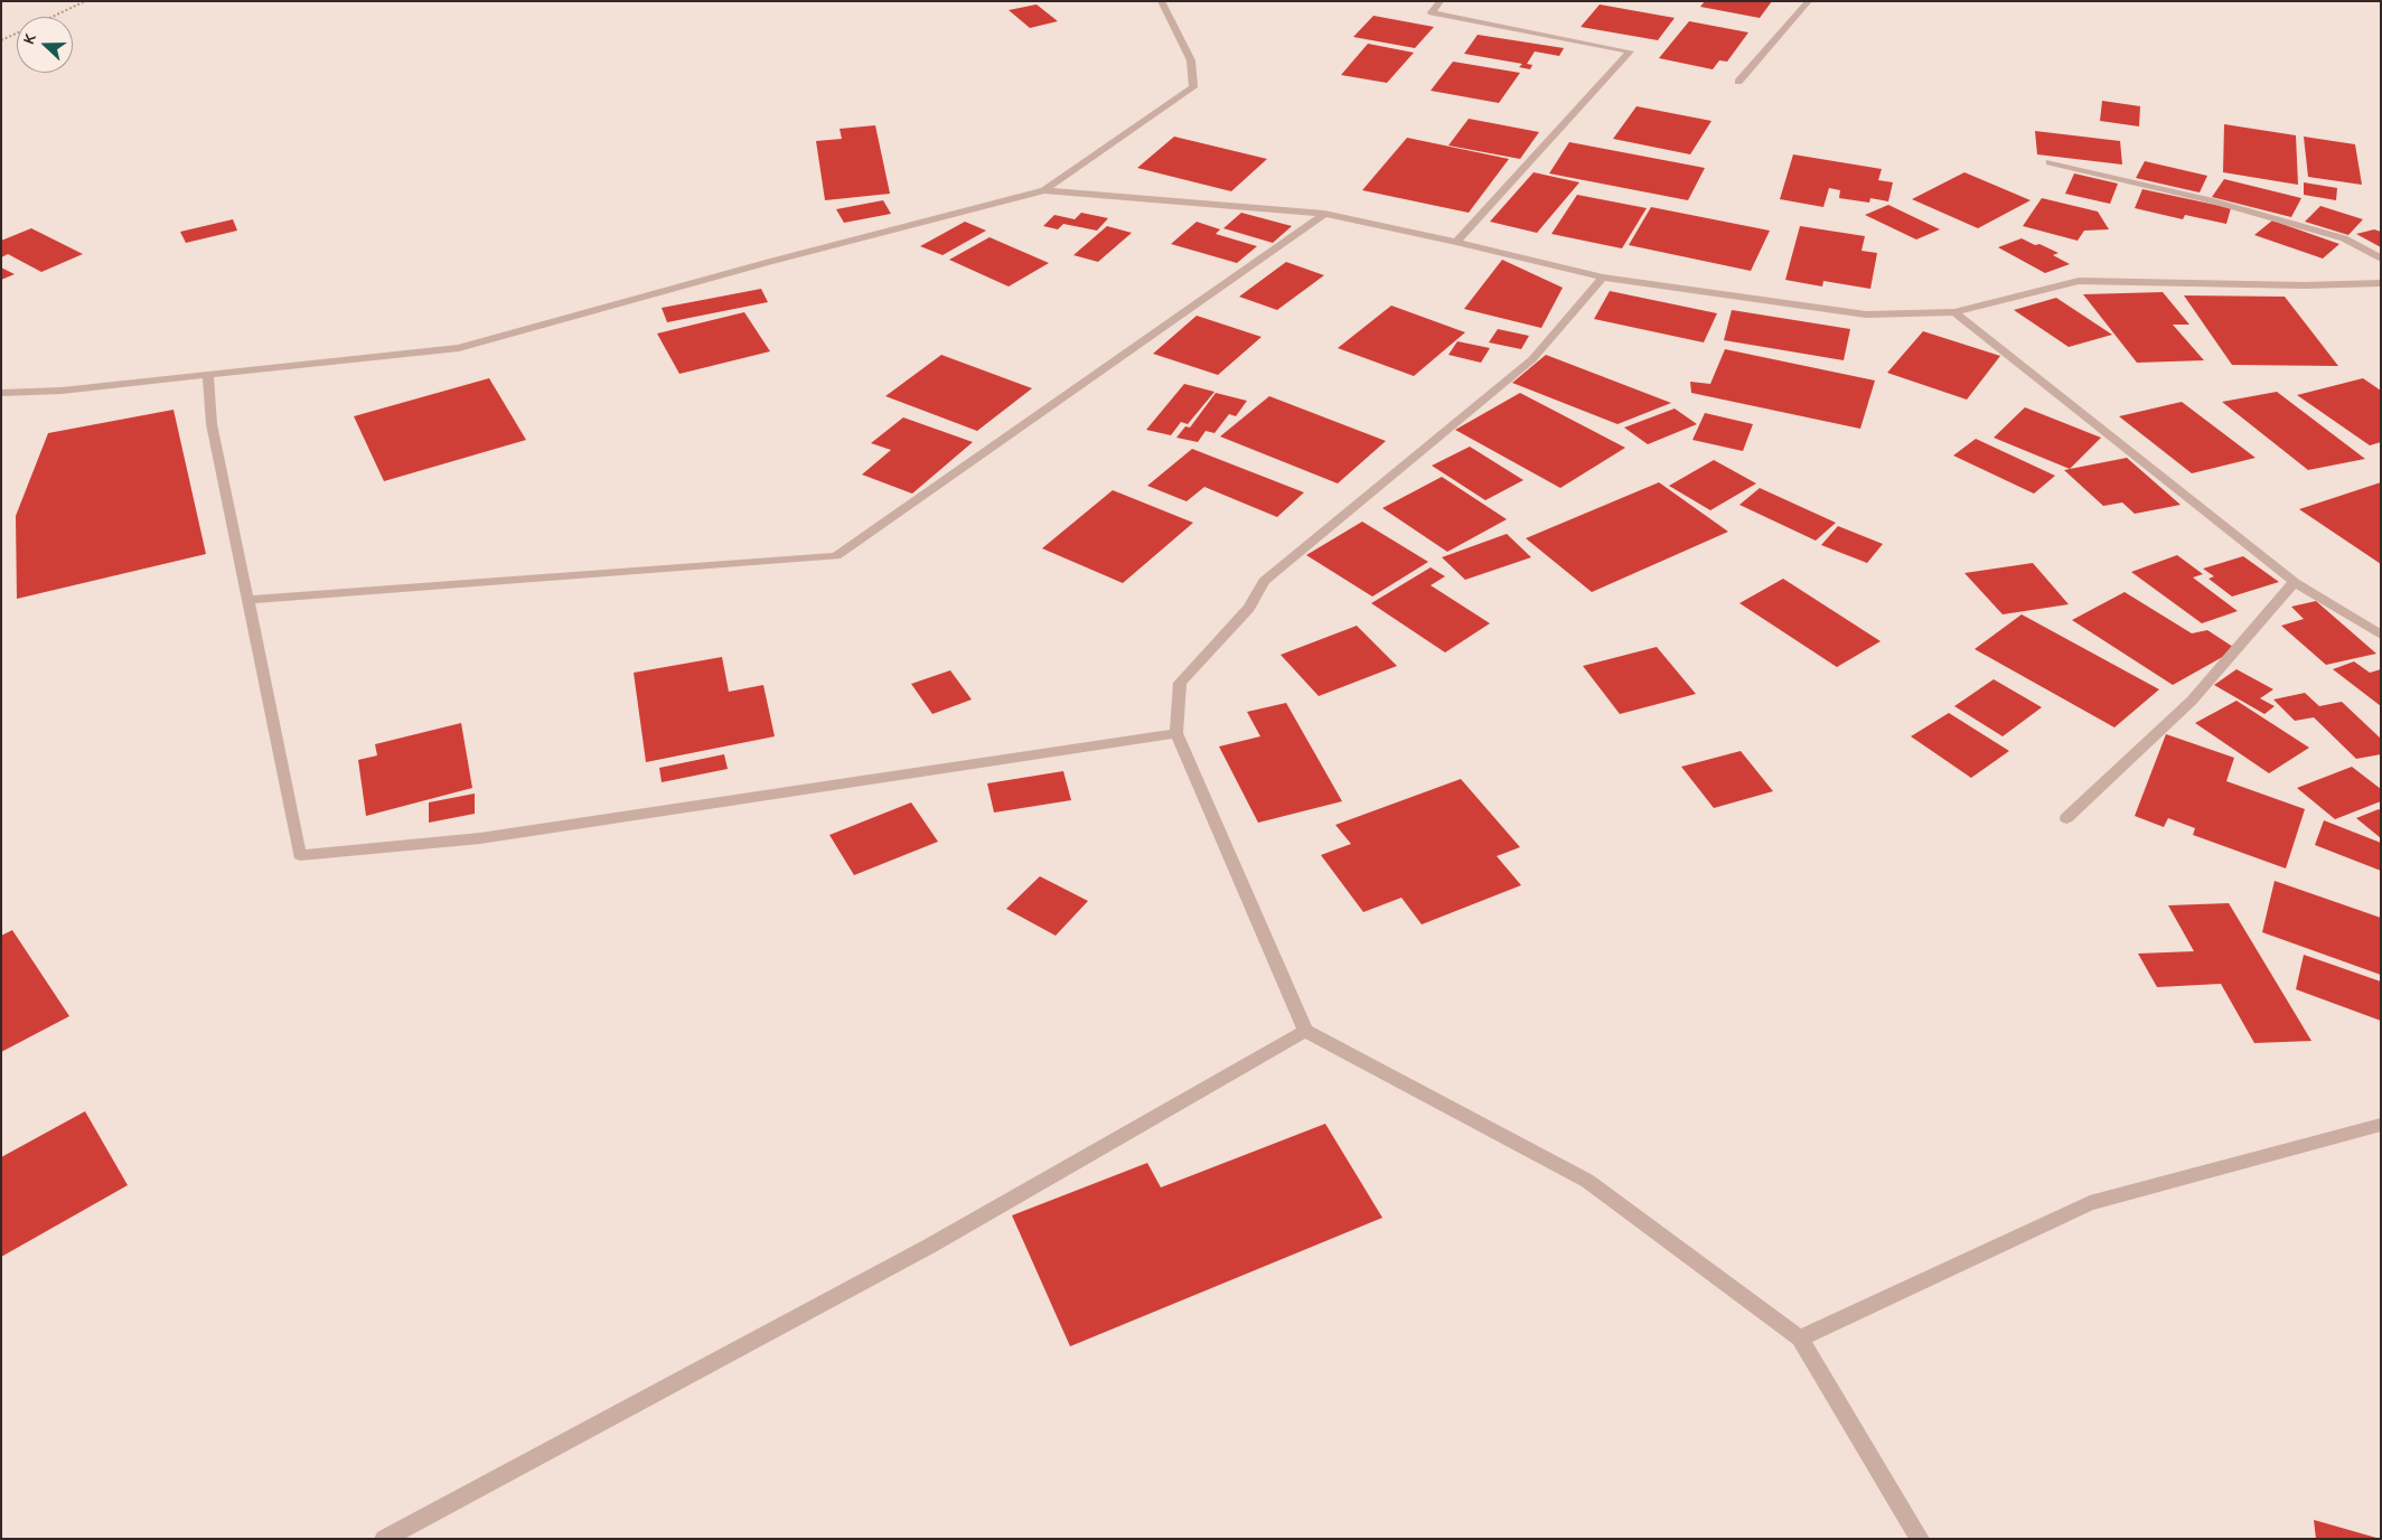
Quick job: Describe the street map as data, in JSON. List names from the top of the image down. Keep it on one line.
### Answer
{"north":"left"}
